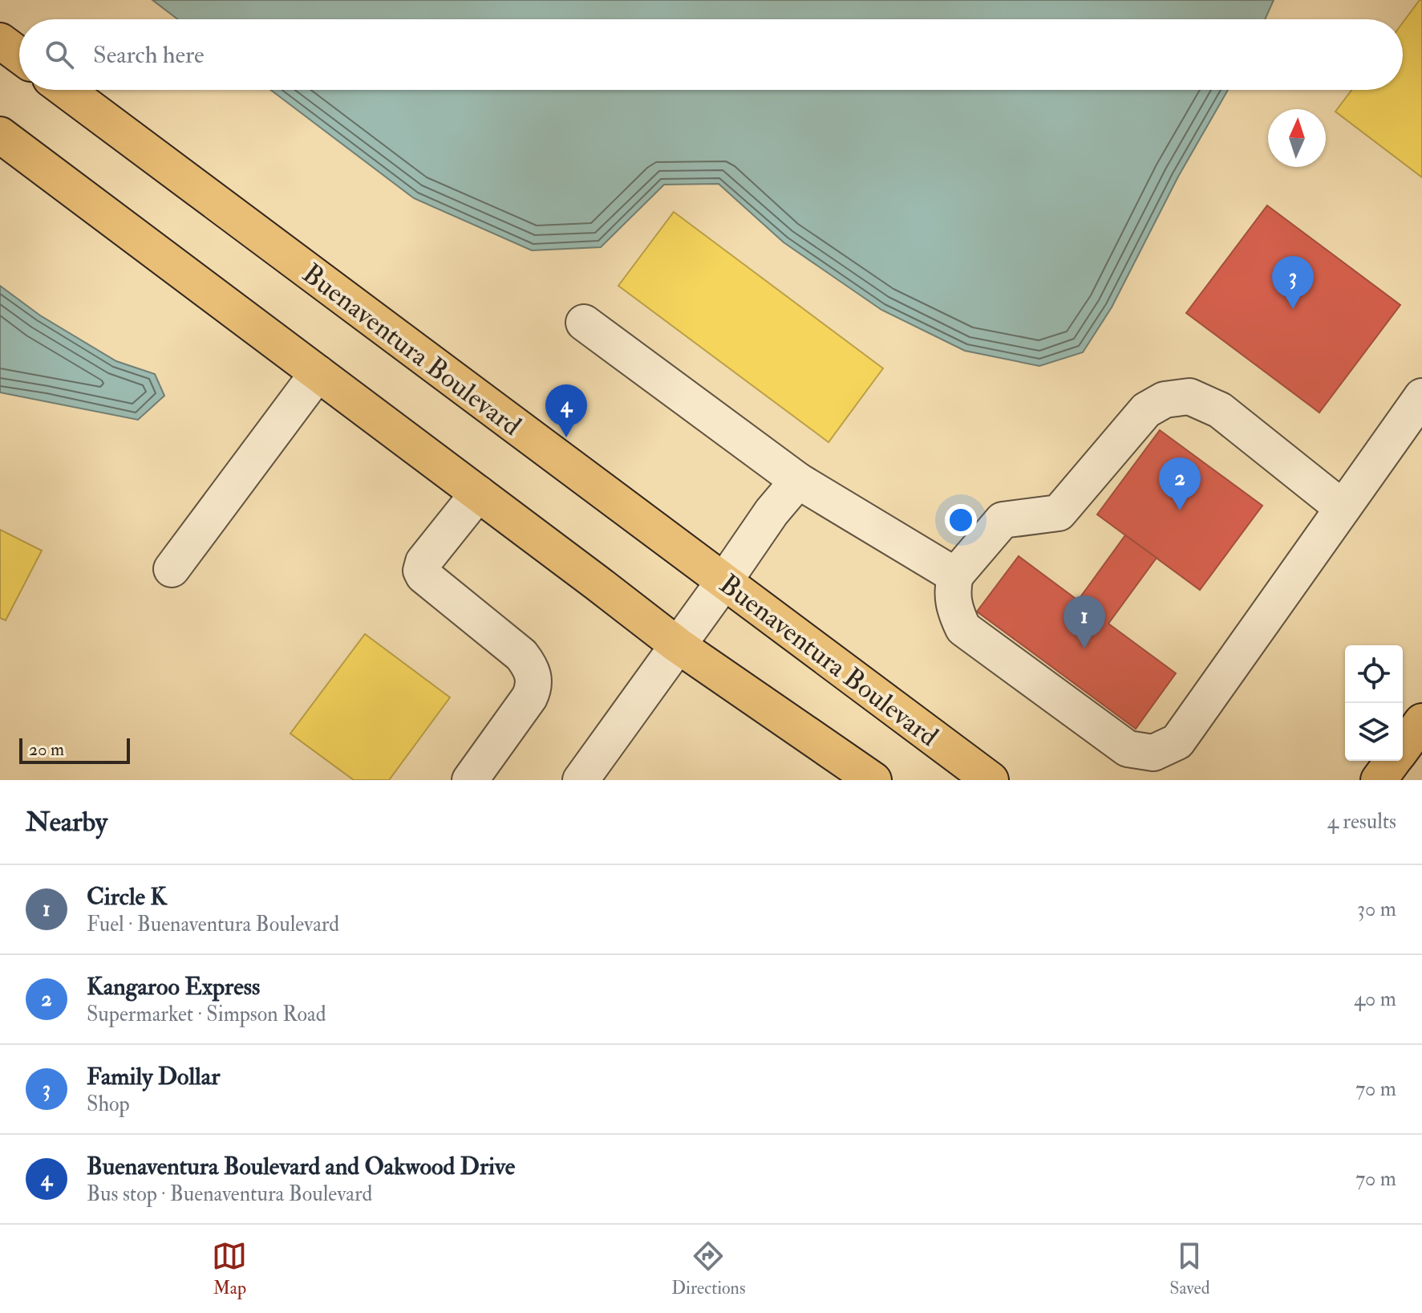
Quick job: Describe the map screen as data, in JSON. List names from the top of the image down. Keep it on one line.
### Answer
{"streets":{"main road":["Buenaventura Boulevard"]},"scale_bar":"20 m","north":"top","page":{"search":"Search here","pins":["3","4","2","1"],"scale":"20 m","heading":["Nearby","4 results"],"list":[{"mark":"1","name":"Circle K","note":"Fuel · Buenaventura Boulevard","value":"30 m"},{"mark":"2","name":"Kangaroo Express","note":"Supermarket · Simpson Road","value":"40 m"},{"mark":"3","name":"Family Dollar","note":"Shop","value":"70 m"},{"mark":"4","name":"Buenaventura Boulevard and Oakwood Drive","note":"Bus stop · Buenaventura Boulevard","value":"70 m"}],"nav":["Map","Directions","Saved"]}}
